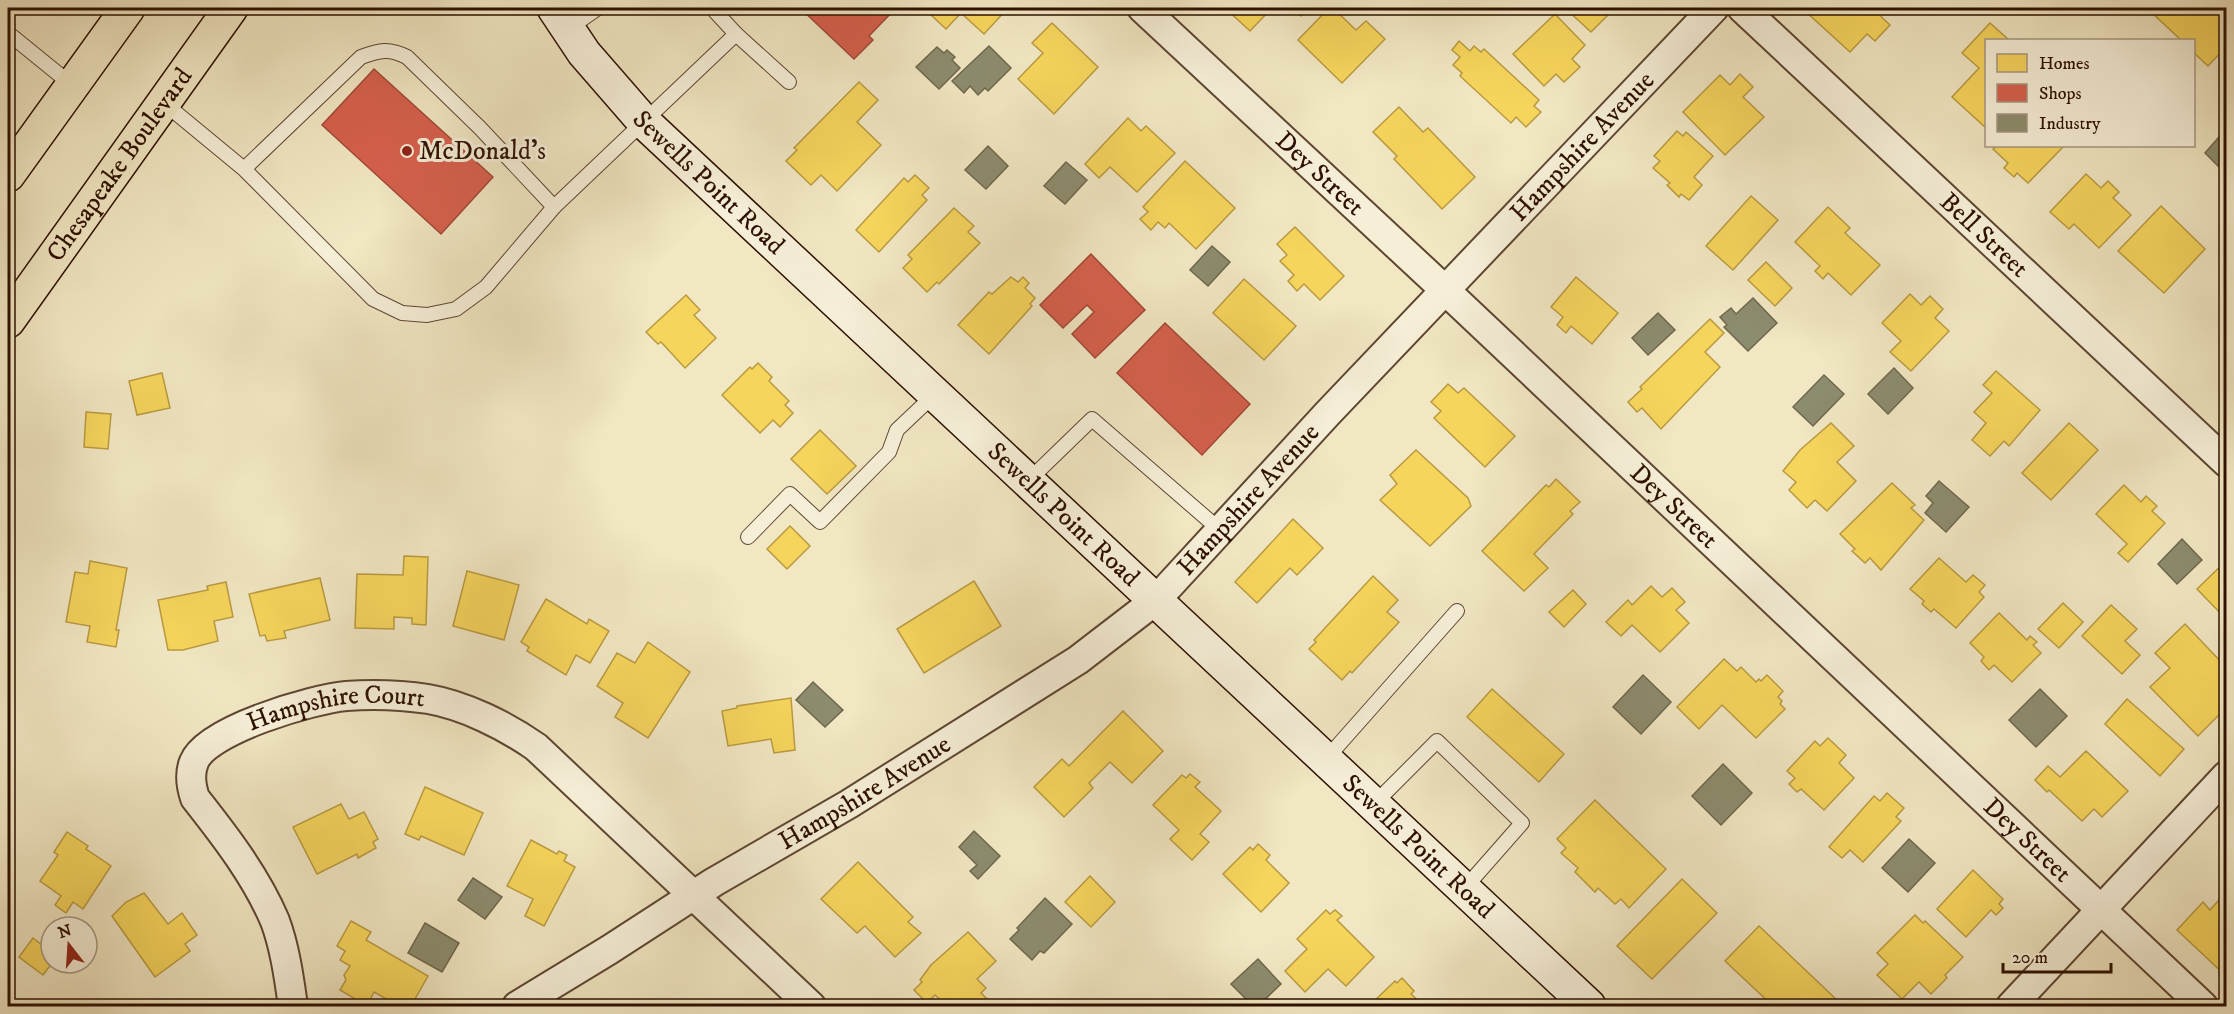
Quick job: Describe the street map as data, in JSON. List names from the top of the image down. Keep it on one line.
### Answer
{"streets":{"main road":["Chesapeake Boulevard","Sewells Point Road"],"street":["Hampshire Avenue","Dey Street","Bell Street","Hampshire Court"]},"crossings":[["Hampshire Avenue","Dey Street"],["Hampshire Avenue","Sewells Point Road"],["Hampshire Avenue","Hampshire Court"]],"places":["McDonald's"],"legend":["Homes","Shops","Industry"],"scale_bar":"20 m","north":"top"}
